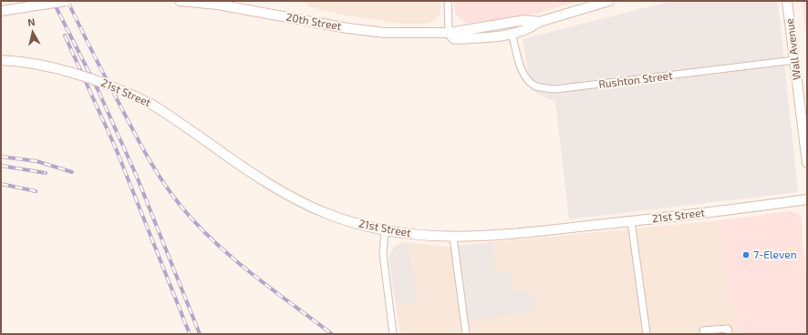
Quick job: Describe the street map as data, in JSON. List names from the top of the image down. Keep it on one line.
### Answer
{"streets":{"main road":["20th Street","Wall Avenue","21st Street"],"street":["Rushton Street"]},"crossings":[["20th Street","Rushton Street"],["Wall Avenue","Rushton Street"]],"places":["7-Eleven"],"north":"top"}
